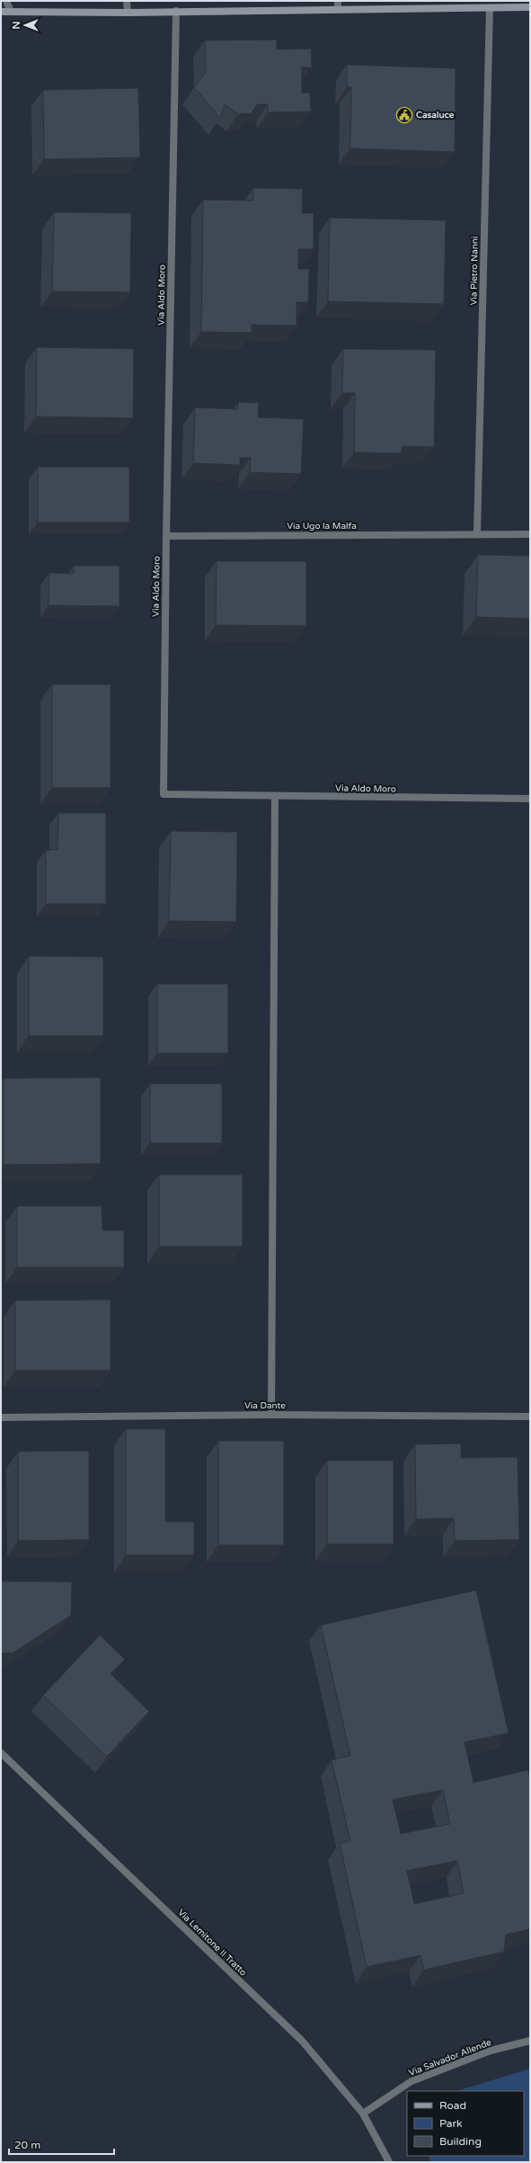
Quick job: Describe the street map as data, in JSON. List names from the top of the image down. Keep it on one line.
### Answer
{"streets":{"street":["Via Pietro Nanni","Via Aldo Moro","Via Ugo la Malfa","Via Dante","Via Lemitone II Tratto","Via Salvador Allende"]},"crossings":[["Via Pietro Nanni","Via Ugo la Malfa"],["Via Aldo Moro","Via Ugo la Malfa"],["Via Lemitone II Tratto","Via Salvador Allende"]],"places":{"public building":["Casaluce"]},"legend":["Road","Park","Building"],"scale_bar":"20 m","north":"left"}
